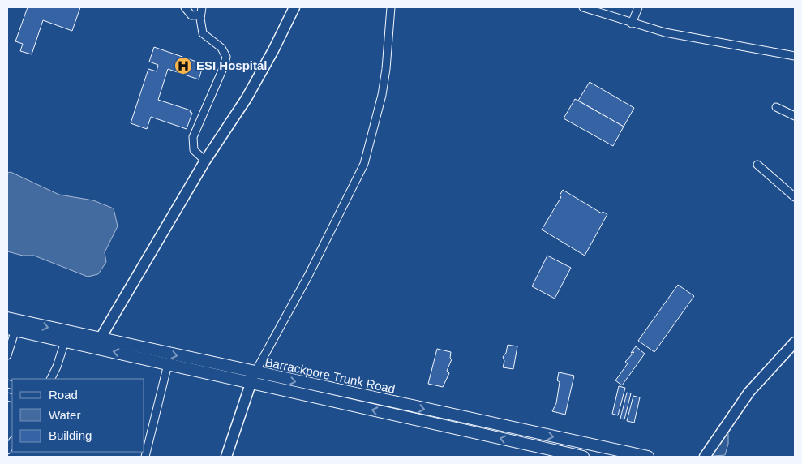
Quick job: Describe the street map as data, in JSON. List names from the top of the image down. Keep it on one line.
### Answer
{"streets":{"main road":["Barrackpore Trunk Road"]},"places":{"hospital":["ESI Hospital"]},"legend":["Road","Water","Building"]}
